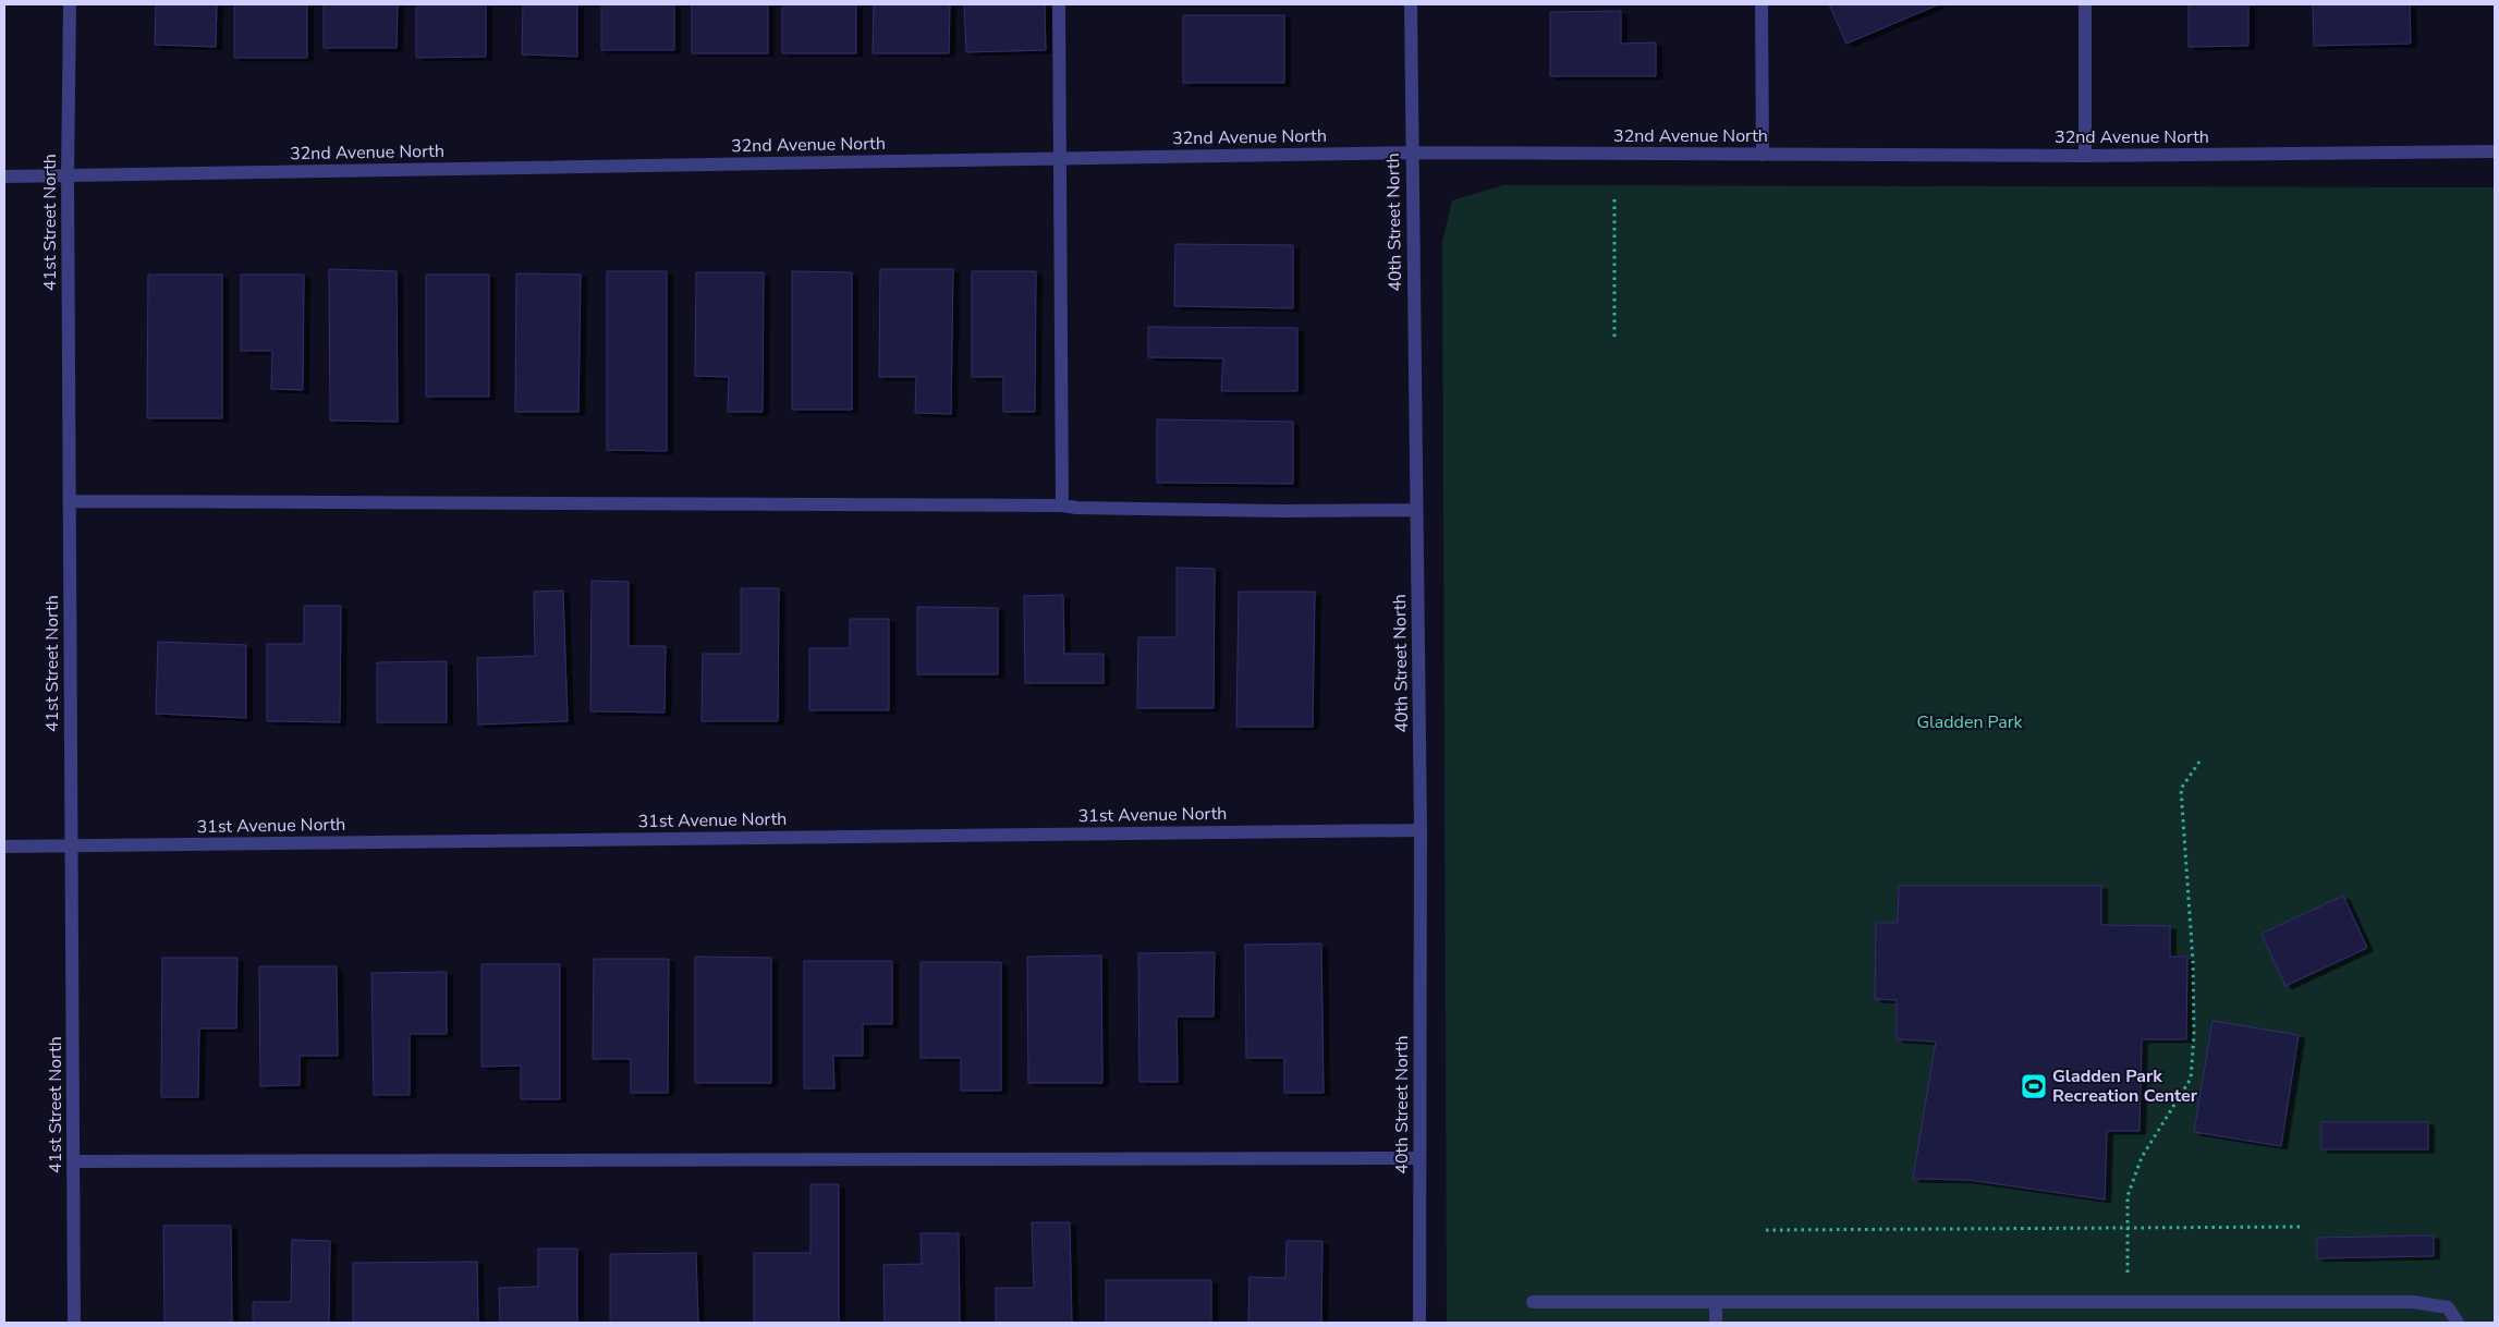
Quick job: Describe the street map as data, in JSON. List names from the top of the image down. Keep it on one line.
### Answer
{"streets":{"street":["32nd Avenue North","41st Street North","40th Street North","31st Avenue North"]},"crossings":[["32nd Avenue North","41st Street North"],["32nd Avenue North","40th Street North"],["41st Street North","31st Avenue North"],["40th Street North","31st Avenue North"]],"parks":["Gladden Park"],"places":{"sports":["Gladden Park Recreation Center"]}}
